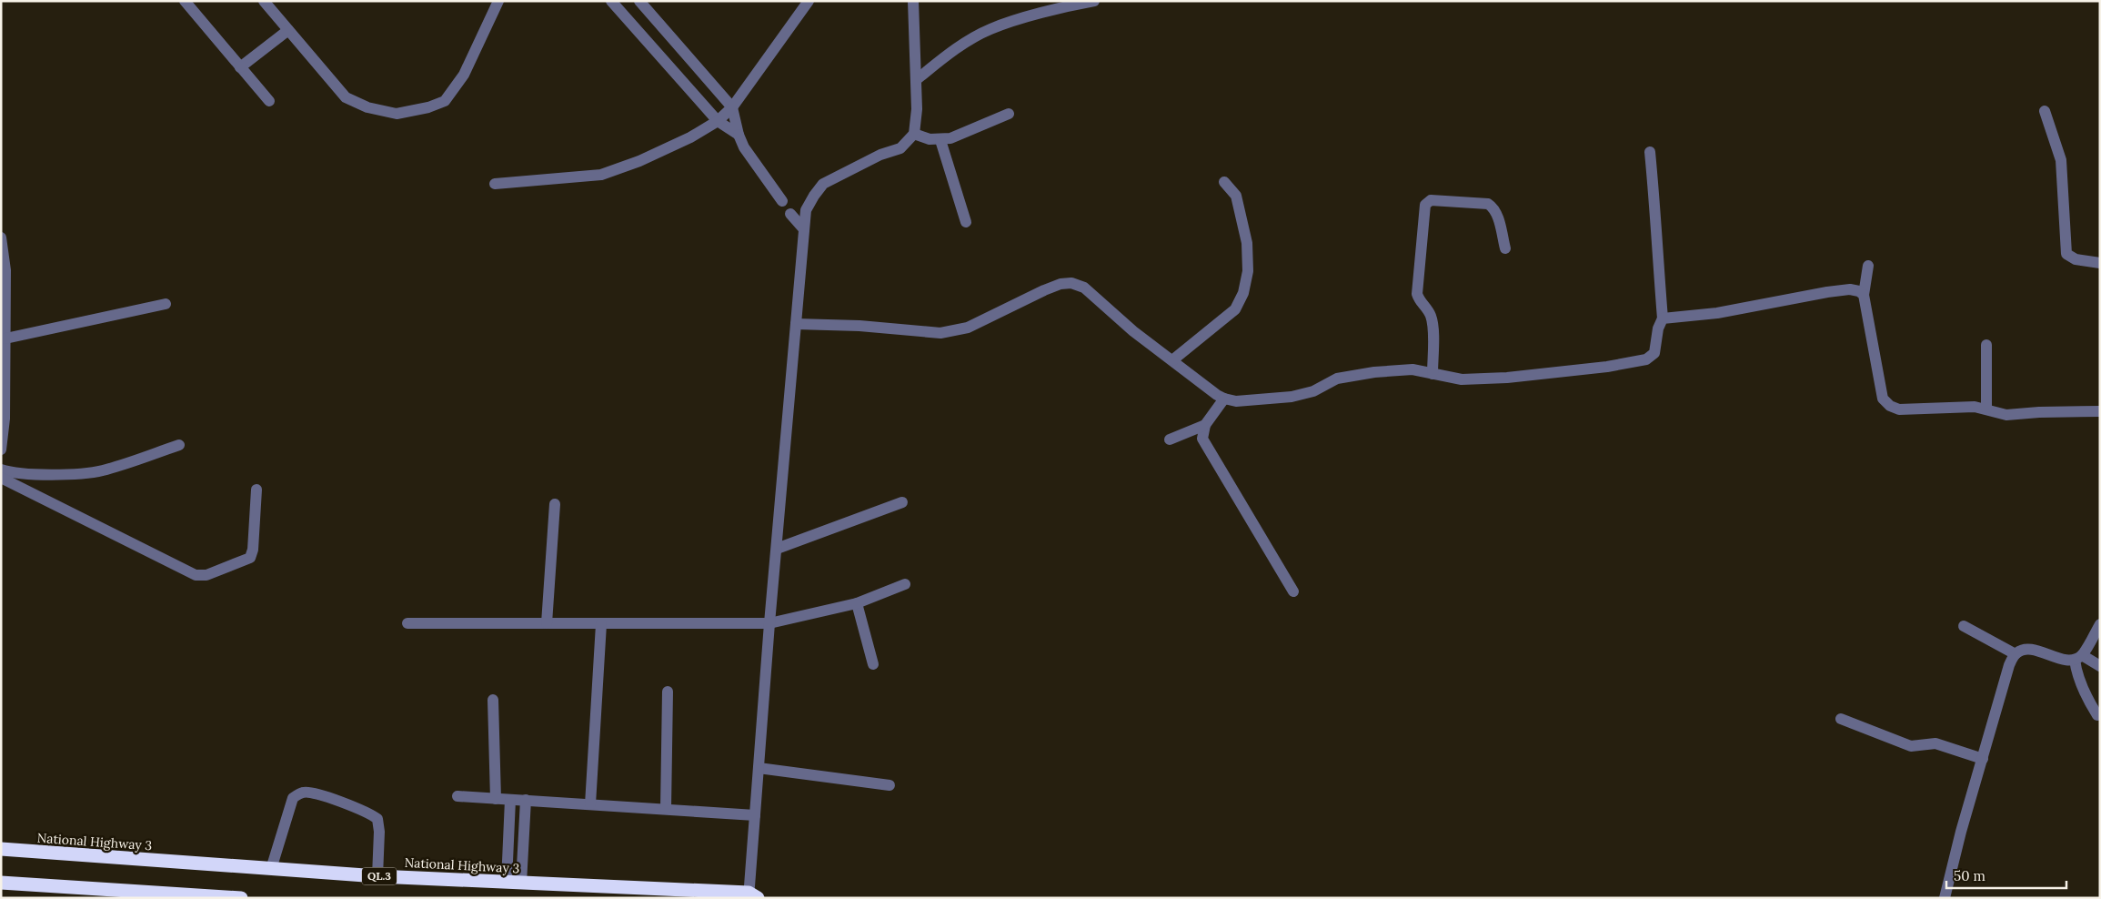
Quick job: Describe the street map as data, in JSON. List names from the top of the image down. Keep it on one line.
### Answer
{"streets":{"highway":["National Highway 3","QL.3"]},"scale_bar":"50 m"}
